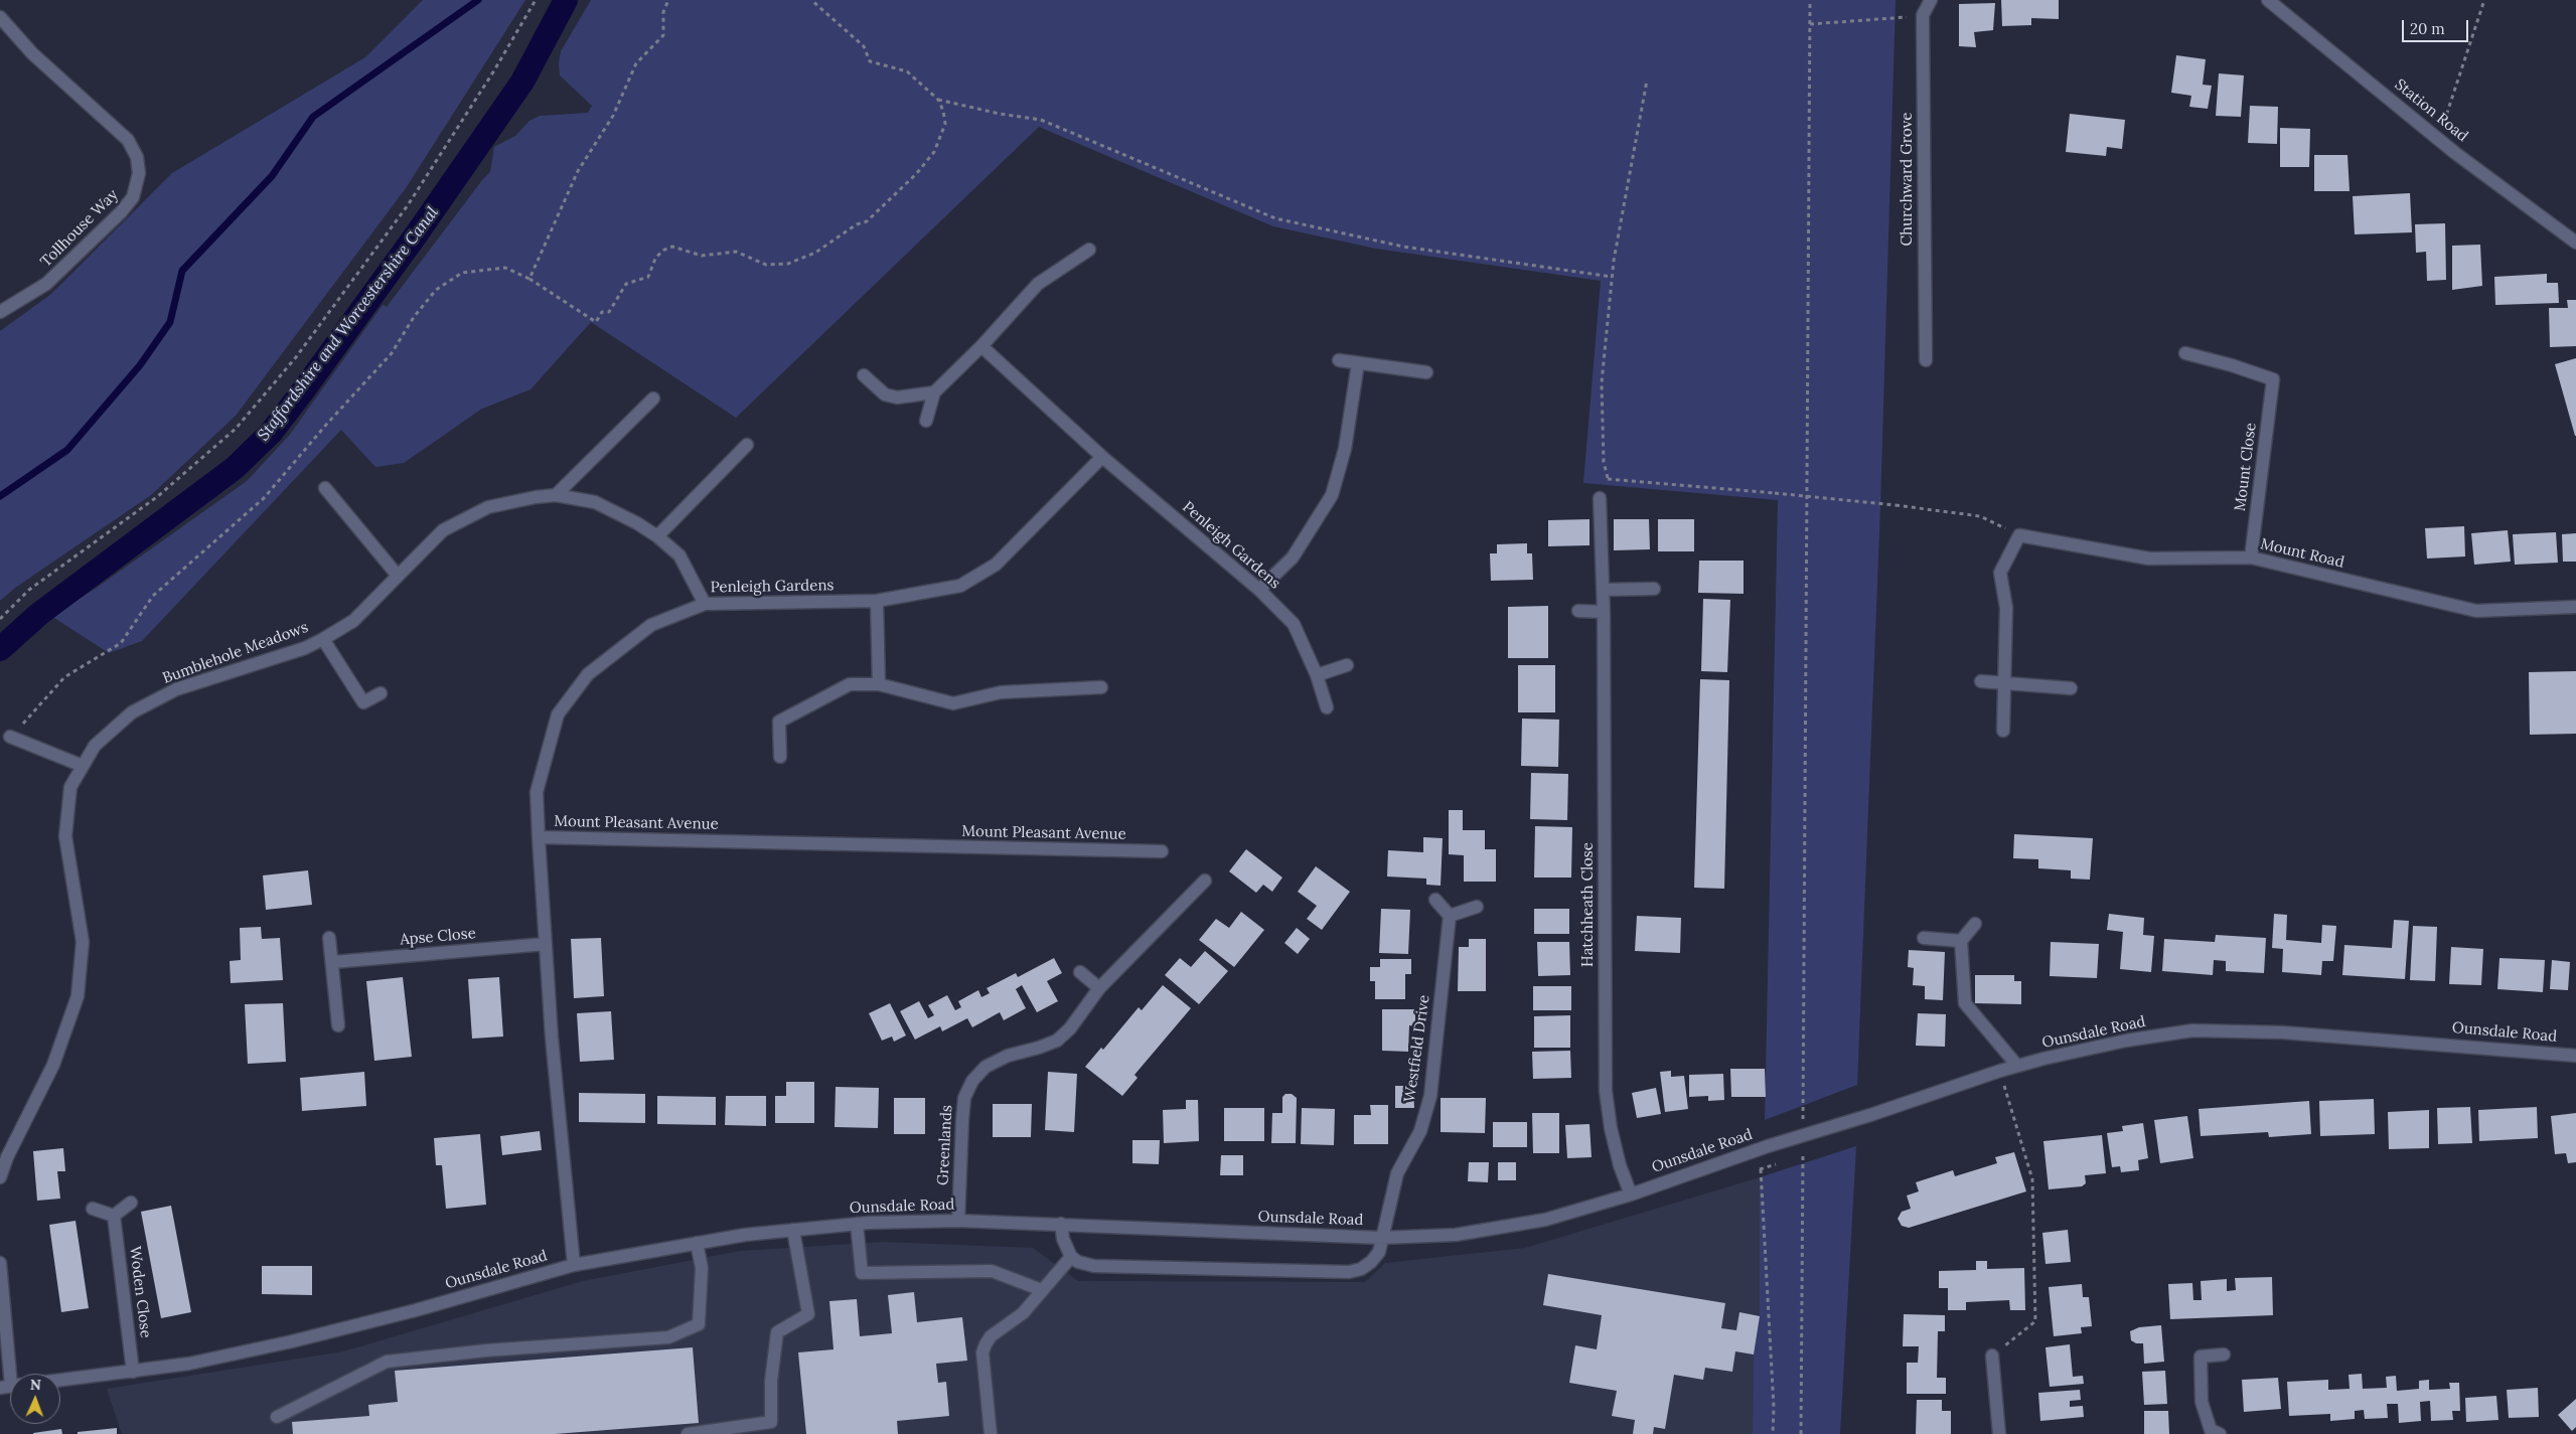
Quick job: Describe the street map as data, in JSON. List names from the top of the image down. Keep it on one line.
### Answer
{"streets":{"street":["Station Road","Churchward Grove","Tollhouse Way","Mount Close","Penleigh Gardens","Mount Road","Bumblehole Meadows","Mount Pleasant Avenue","Hatchheath Close","Apse Close","Ounsdale Road","Westfield Drive","Greenlands","Woden Close"]},"crossings":[["Mount Close","Mount Road"],["Penleigh Gardens","Bumblehole Meadows"],["Penleigh Gardens","Mount Pleasant Avenue"],["Mount Pleasant Avenue","Apse Close"],["Mount Pleasant Avenue","Ounsdale Road"],["Hatchheath Close","Ounsdale Road"],["Ounsdale Road","Westfield Drive"],["Ounsdale Road","Greenlands"],["Ounsdale Road","Woden Close"]],"water":["Staffordshire and Worcestershire Canal"],"scale_bar":"20 m","north":"top"}
